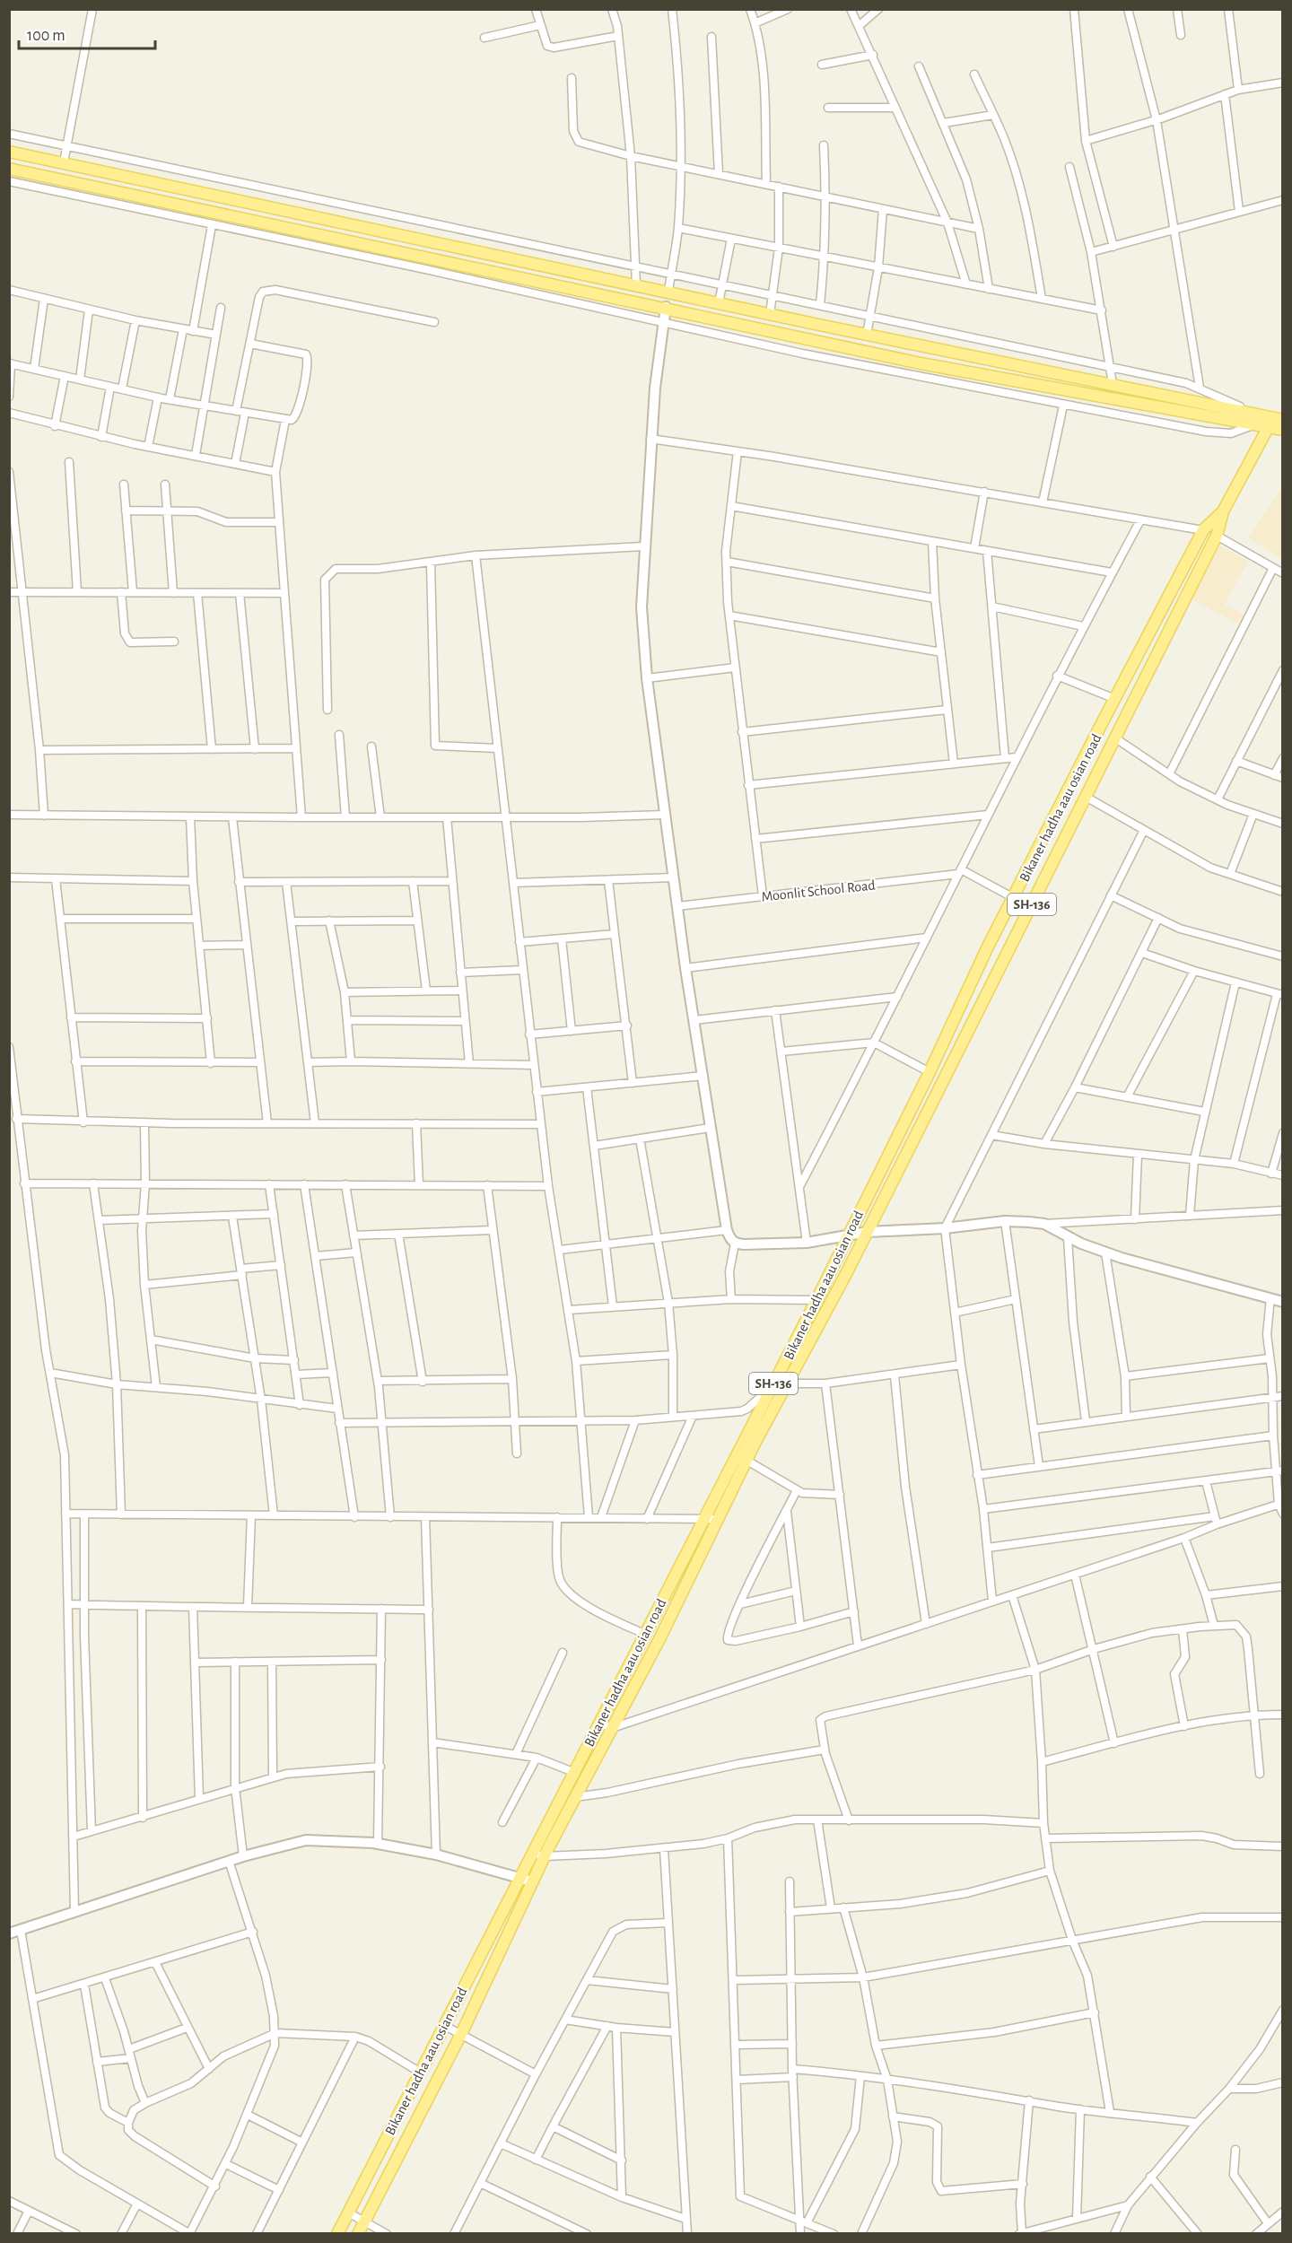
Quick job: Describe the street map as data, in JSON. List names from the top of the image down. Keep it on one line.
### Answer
{"streets":{"main road":["Bikaner hadha aau osian road","SH-136"],"street":["Moonlit School Road"]},"scale_bar":"100 m"}
